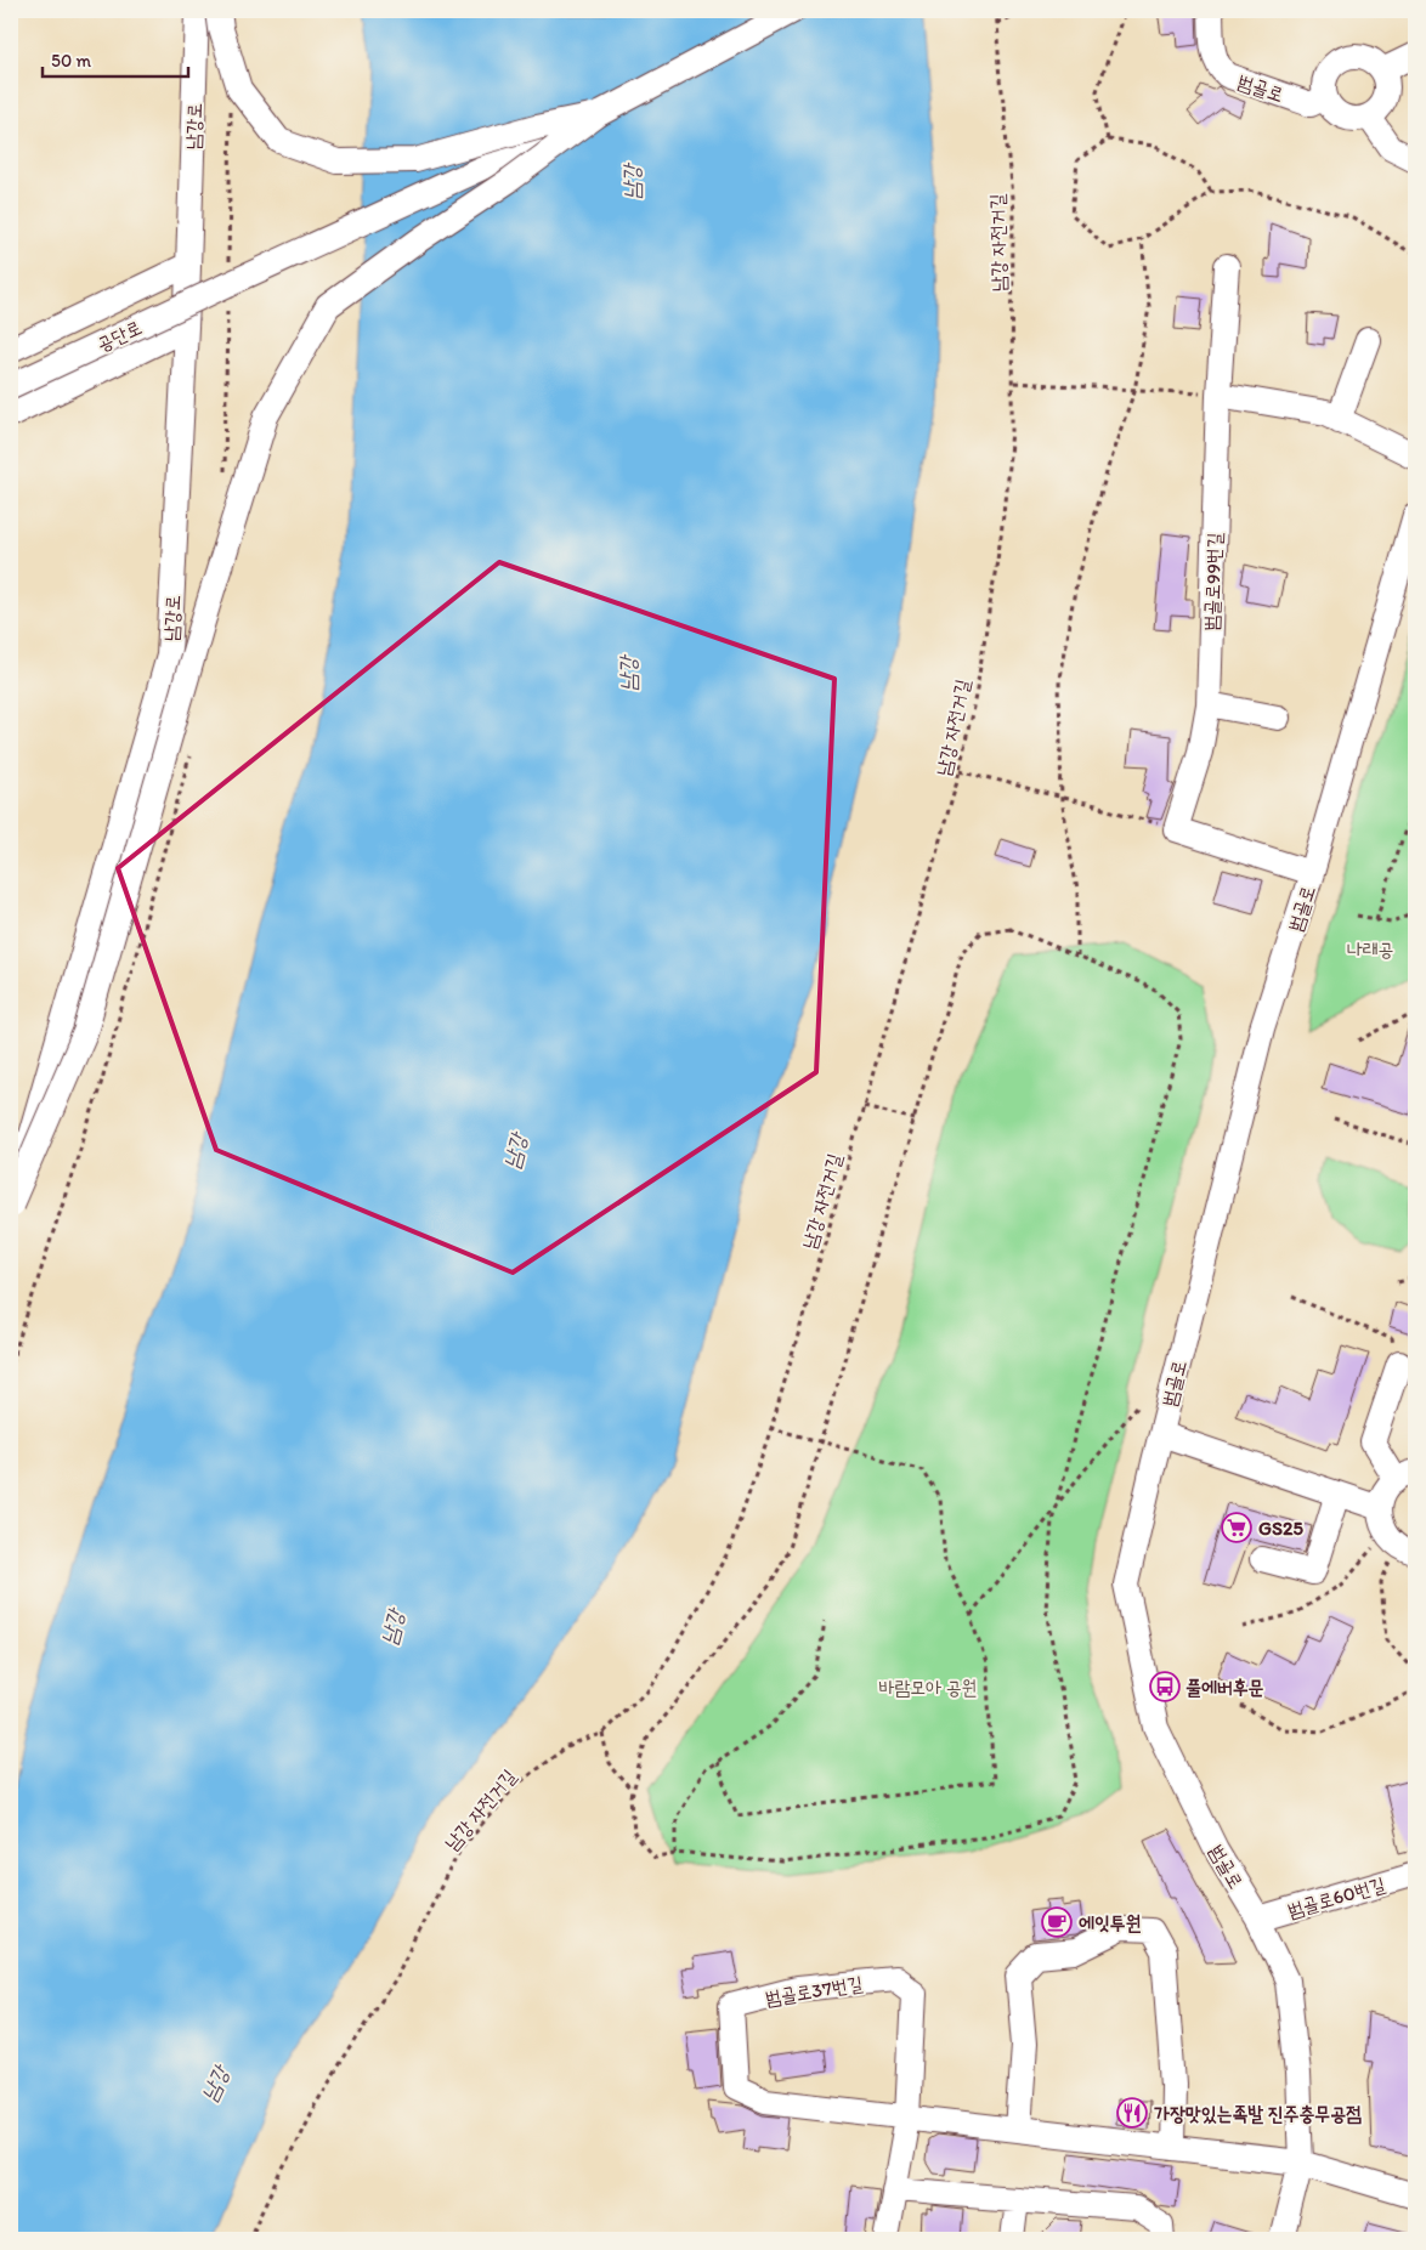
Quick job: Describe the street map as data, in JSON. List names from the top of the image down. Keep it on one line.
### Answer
{"streets":{"street":["범골로","남강로","공단로","범골로99번길","범골로60번길","범골로37번길"],"path":["남강 자전거길"]},"crossings":[["범골로","범골로60번길"],["범골로","범골로37번길"]],"water":["남강"],"parks":["나래공","바람모아 공원"],"places":{"supermarket":["GS25"],"bus stop":["풀에버후문"],"cafe":["에잇투원"],"restaurant":["가장맛있는족발 진주충무공점"]},"scale_bar":"50 m"}
